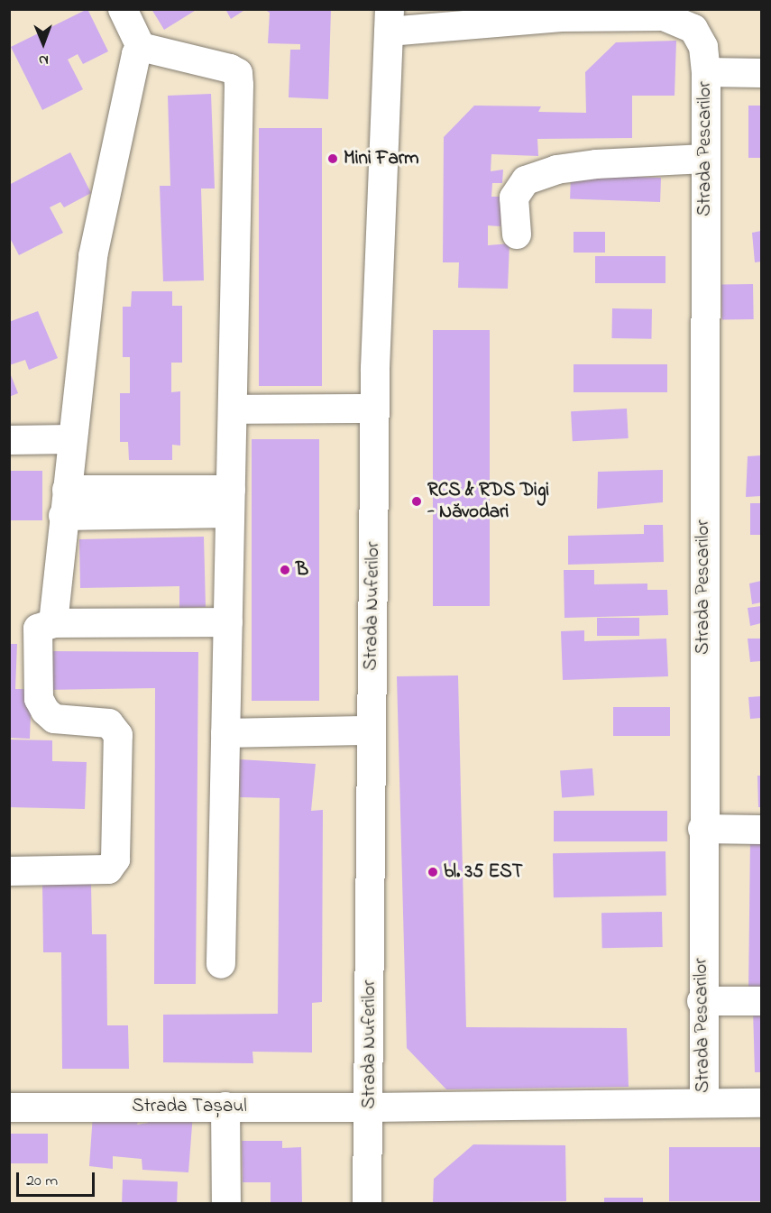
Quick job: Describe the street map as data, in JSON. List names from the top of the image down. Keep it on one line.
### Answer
{"streets":{"street":["Strada Pescarilor","Strada Nuferilor","Strada Tașaul"]},"crossings":[["Strada Pescarilor","Strada Nuferilor"],["Strada Pescarilor","Strada Tașaul"],["Strada Nuferilor","Strada Tașaul"]],"places":["Mini Farm","RCS & RDS Digi - Năvodari","B","bl. 35 EST"],"scale_bar":"20 m","north":"bottom"}
